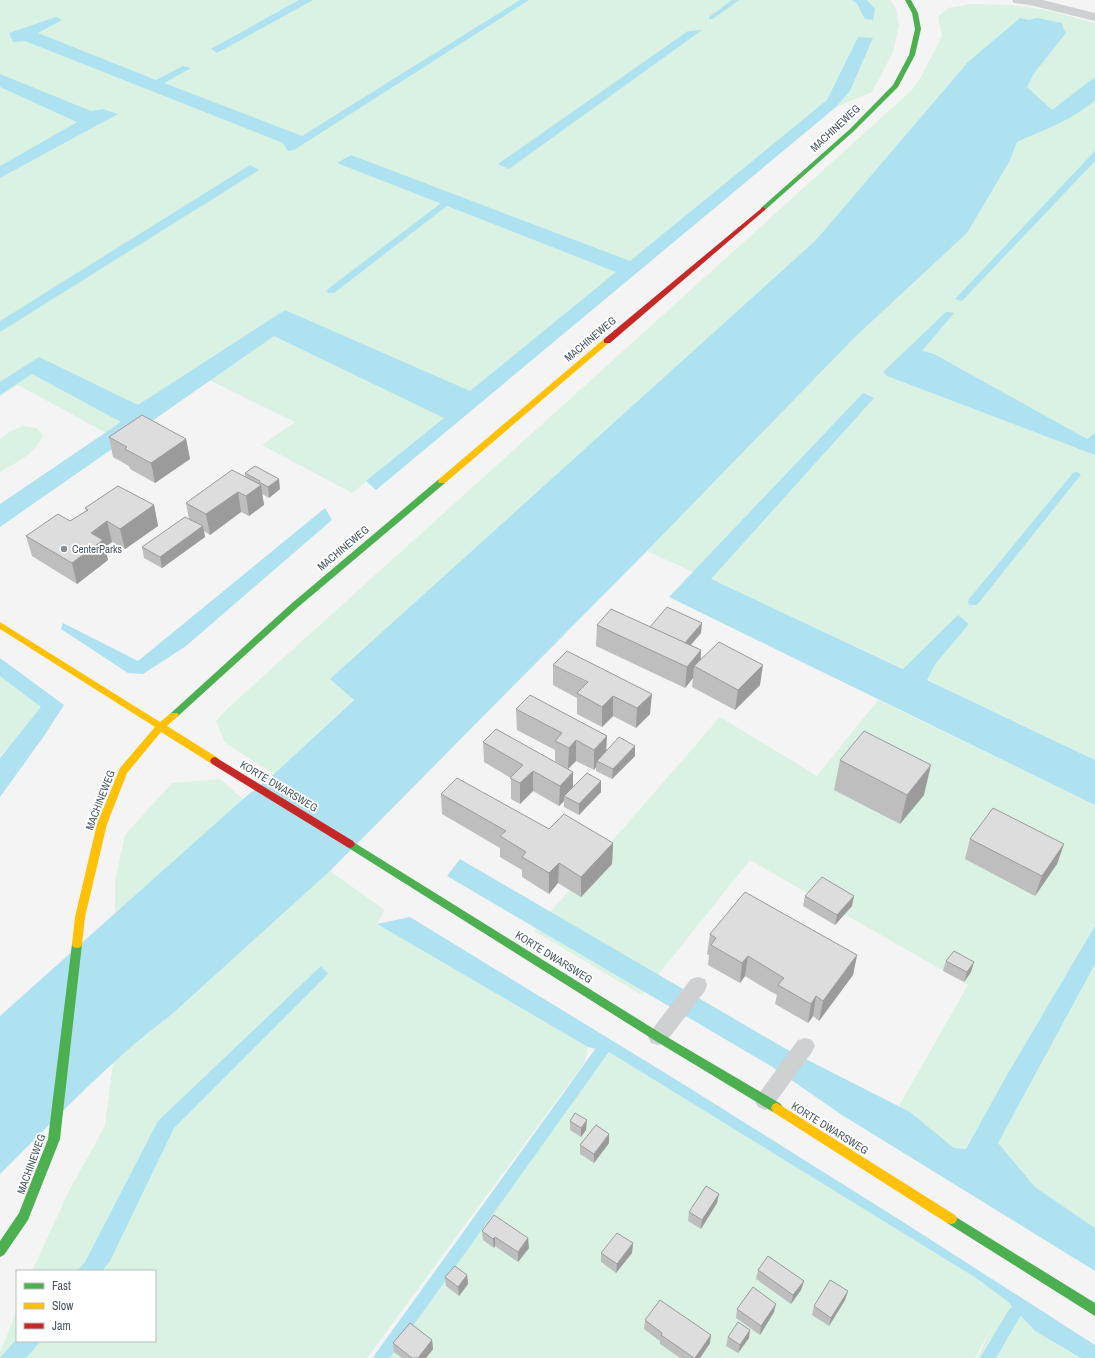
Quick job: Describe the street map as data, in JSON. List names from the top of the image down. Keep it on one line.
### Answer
{"streets":{"street":["MACHINEWEG","KORTE DWARSWEG"]},"crossings":[["MACHINEWEG","KORTE DWARSWEG"]],"places":["CenterParks"],"legend":["Fast","Slow","Jam"]}
